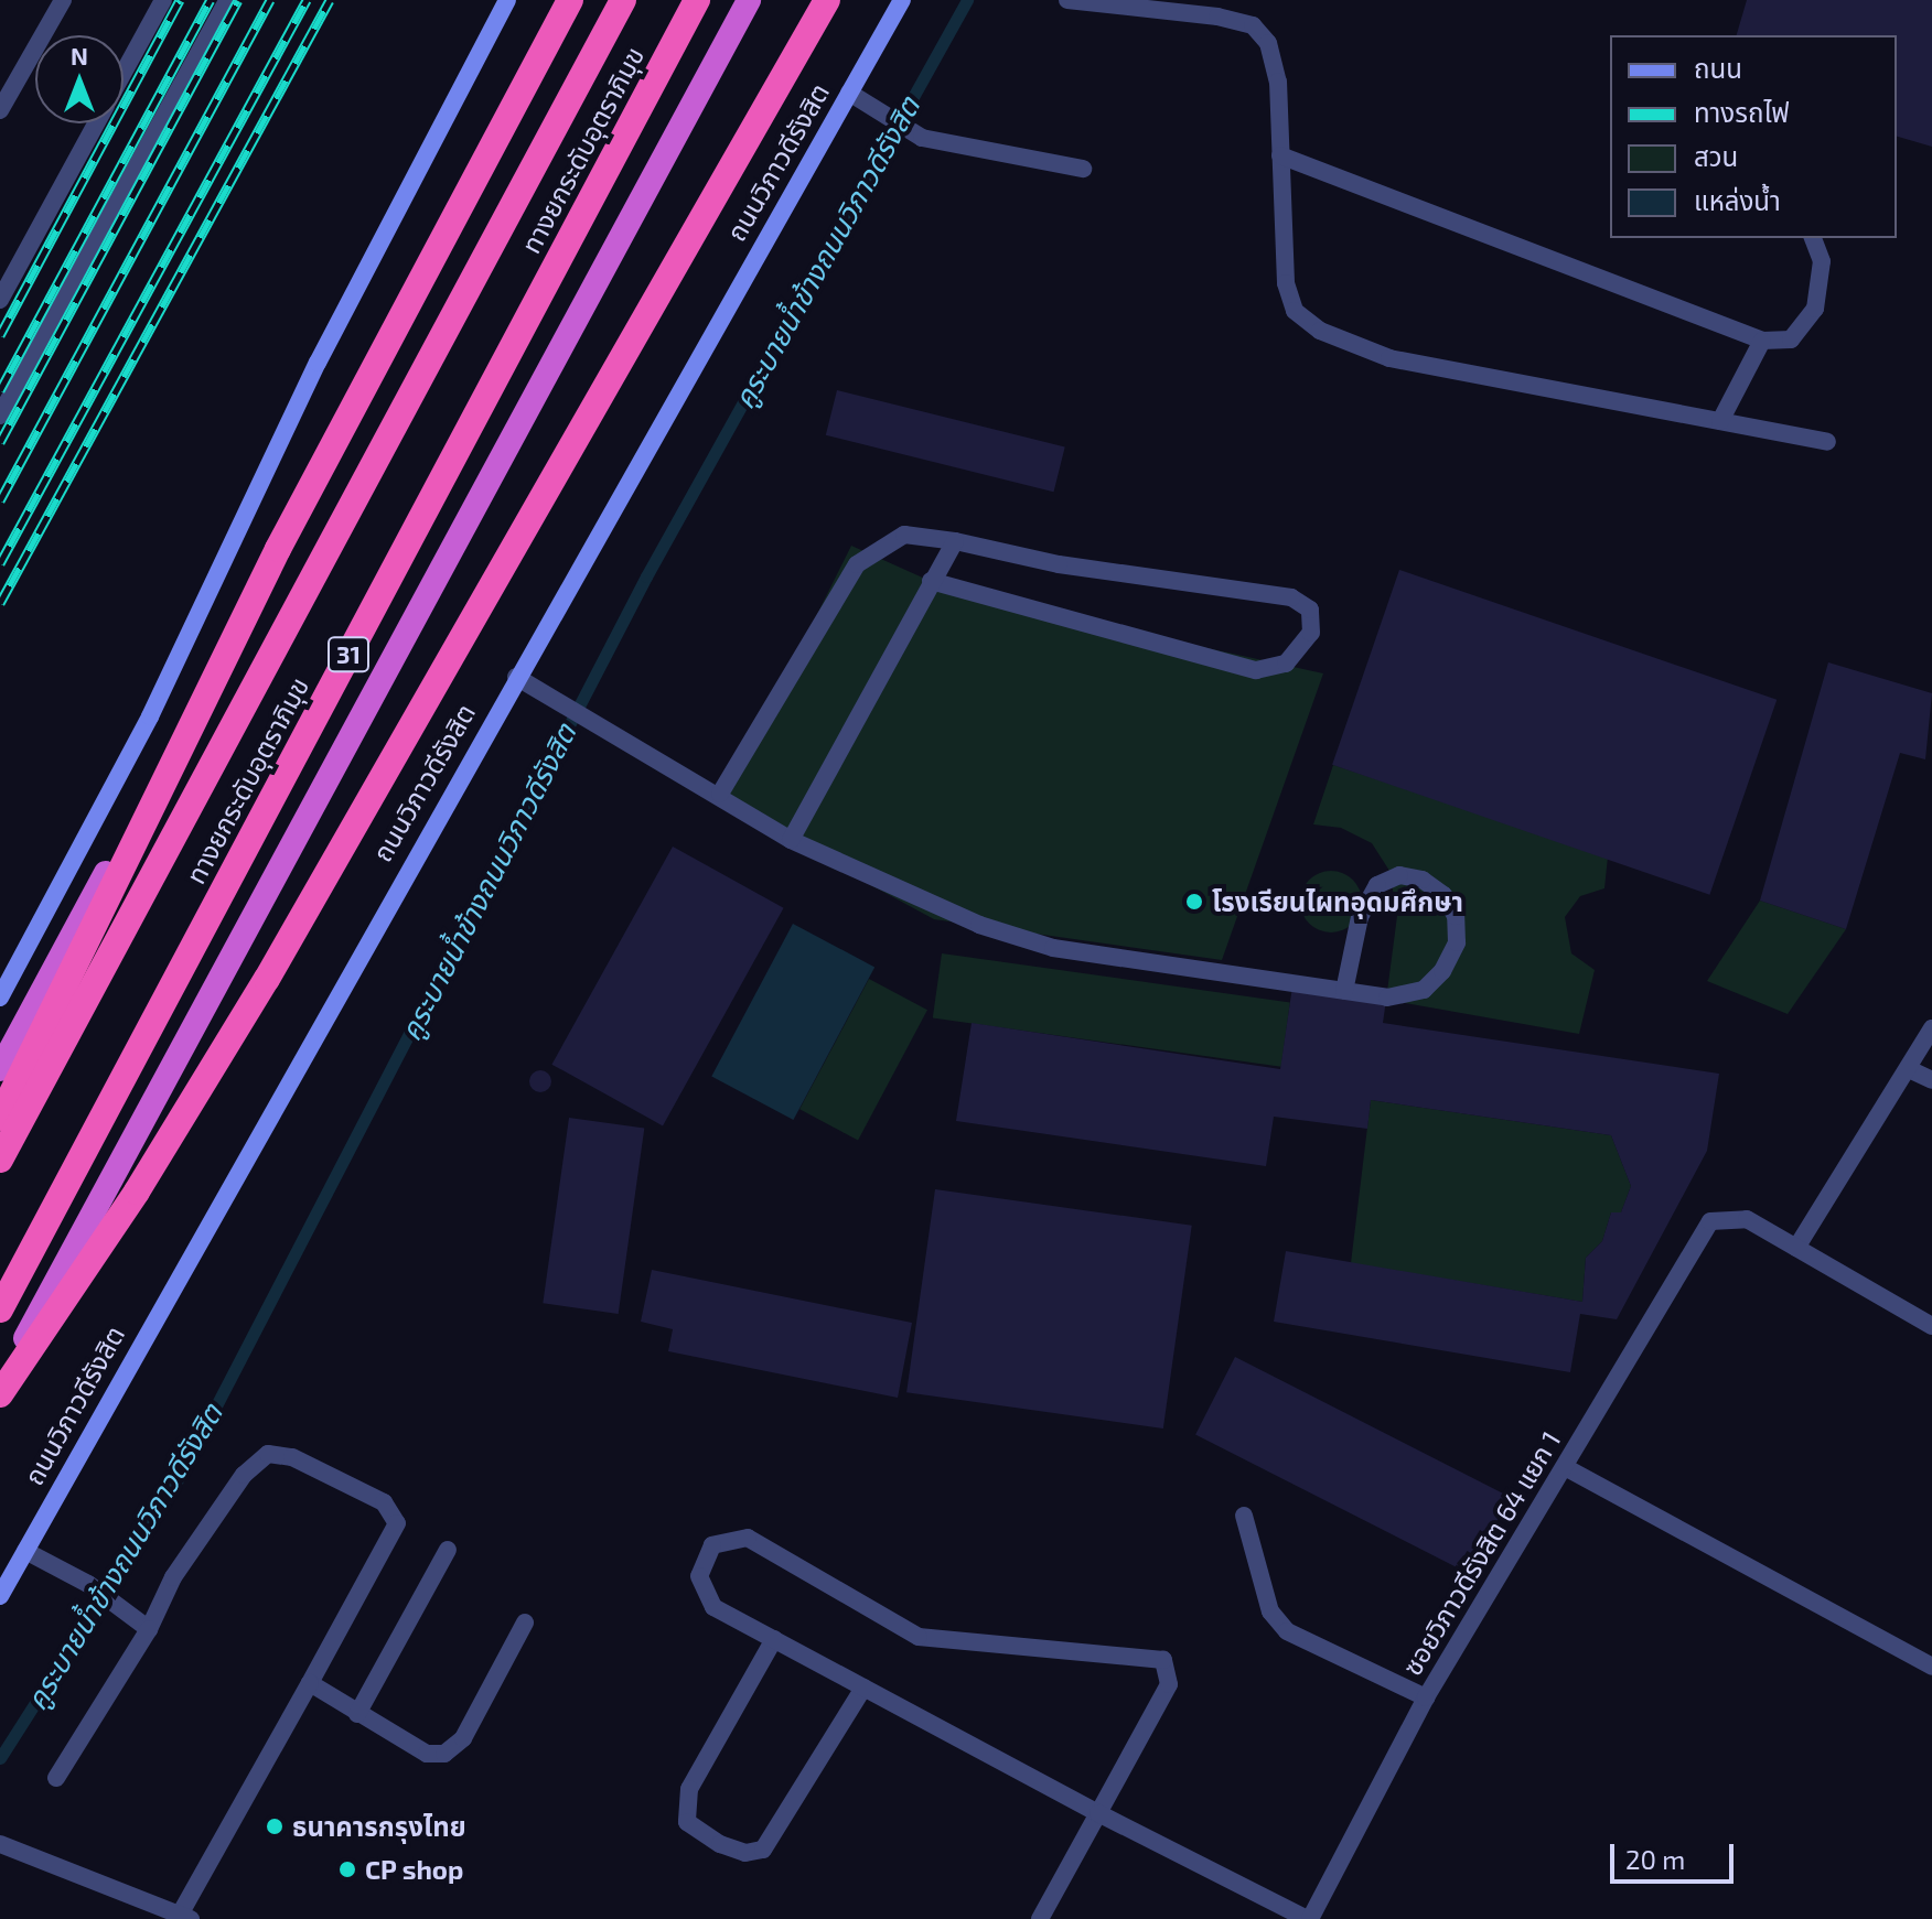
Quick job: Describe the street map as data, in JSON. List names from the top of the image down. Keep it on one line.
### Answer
{"streets":{"highway":["ทางยกระดับอุตราภิมุข","31"],"main road":["ถนนวิภาวดีรังสิต"],"street":["ซอยวิภาวดีรังสิต 64 แยก 1"]},"water":["คูระบายน้ำข้างถนนวิภาวดีรังสิต"],"places":["โรงเรียนไผทอุดมศึกษา","ธนาคารกรุงไทย","CP shop"],"legend":["ถนน","ทางรถไฟ","สวน","แหล่งน้ำ"],"scale_bar":"20 m","north":"top"}
